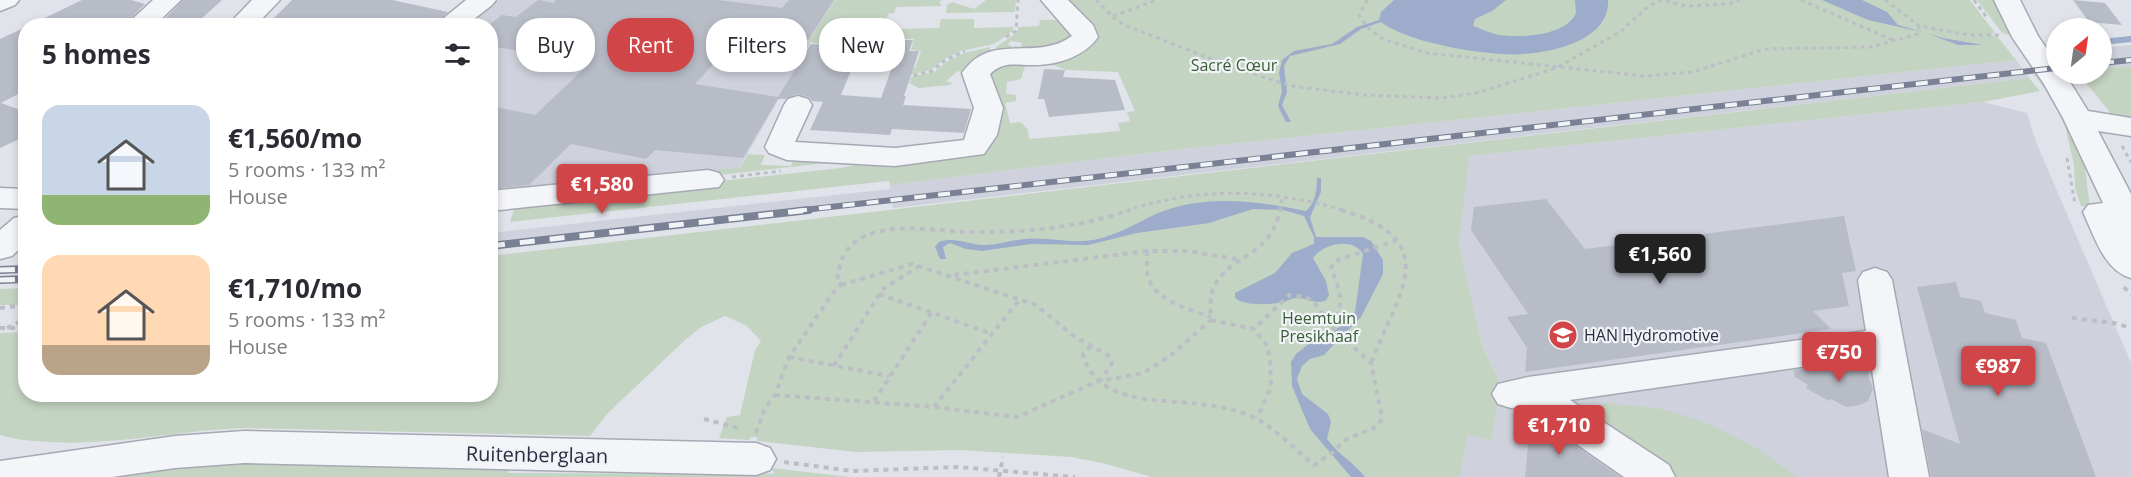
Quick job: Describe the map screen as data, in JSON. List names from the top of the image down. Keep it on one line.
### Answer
{"streets":{"street":["Ruitenberglaan"]},"parks":["Sacré Cœur","Heemtuin Presikhaaf"],"places":{"school or university":["HAN Hydromotive"]},"north":"top right","page":{"chip":["Buy","Rent","Filters","New"],"heading":"5 homes","list":[{"name":"€1,560/mo","note":"5 rooms · 133 m² · House"},{"name":"€1,710/mo","note":"5 rooms · 133 m² · House"}],"price":["€1,580","€1,560","€750","€987","€1,710"]}}
